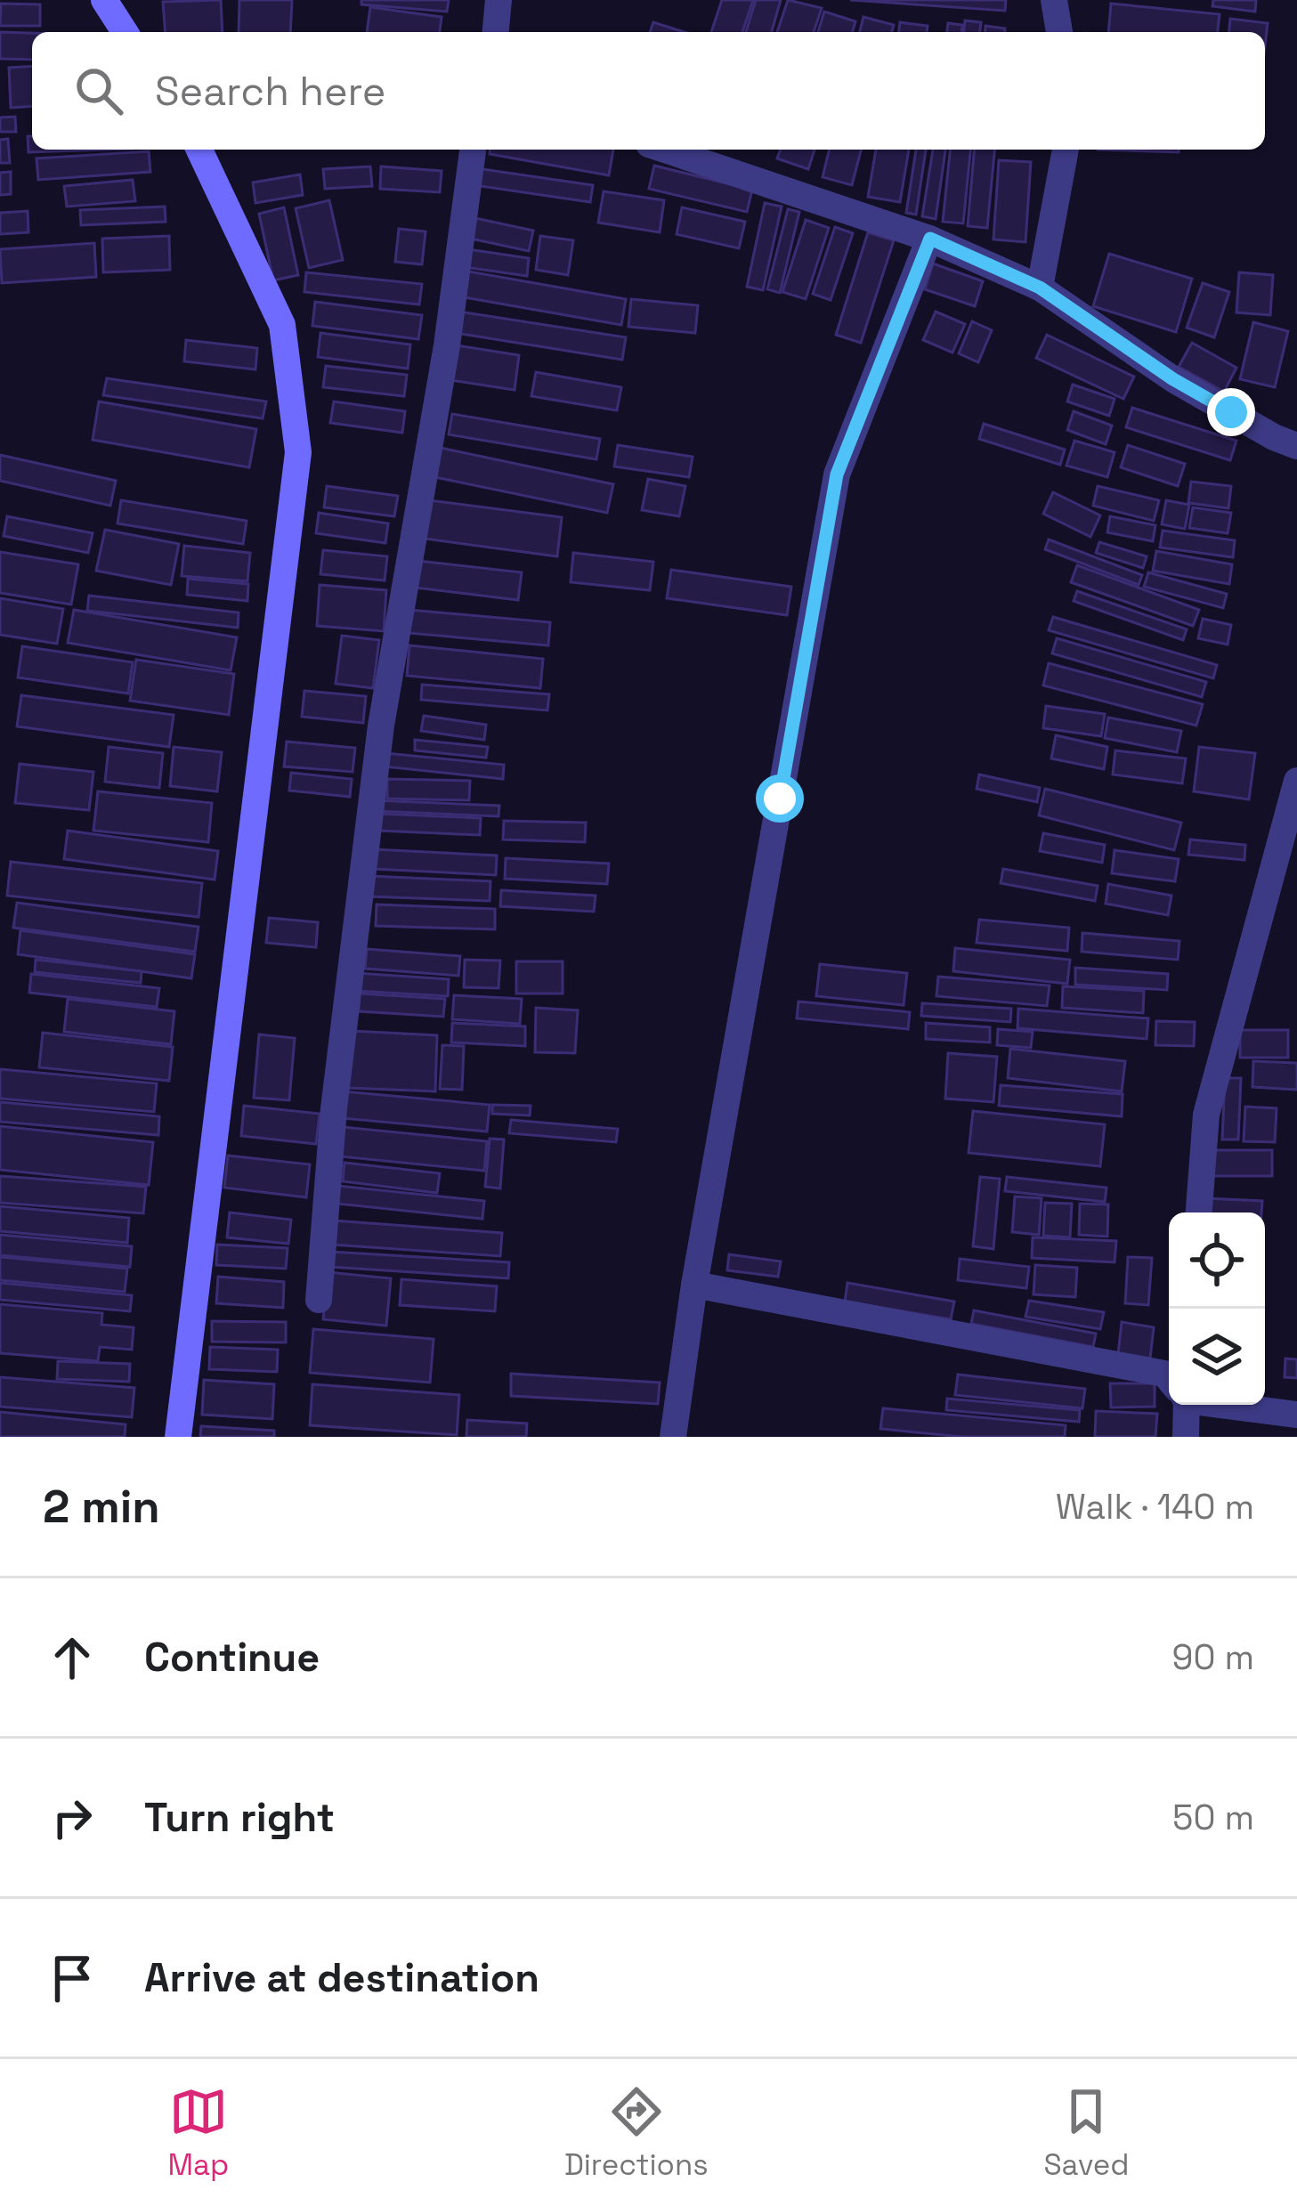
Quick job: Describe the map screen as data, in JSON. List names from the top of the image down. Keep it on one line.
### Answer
{"page":{"search":"Search here","heading":["2 min","Walk · 140 m"],"list":[["Continue","90 m"],["Turn right","50 m"],"Arrive at destination"],"nav":["Map","Directions","Saved"]}}
